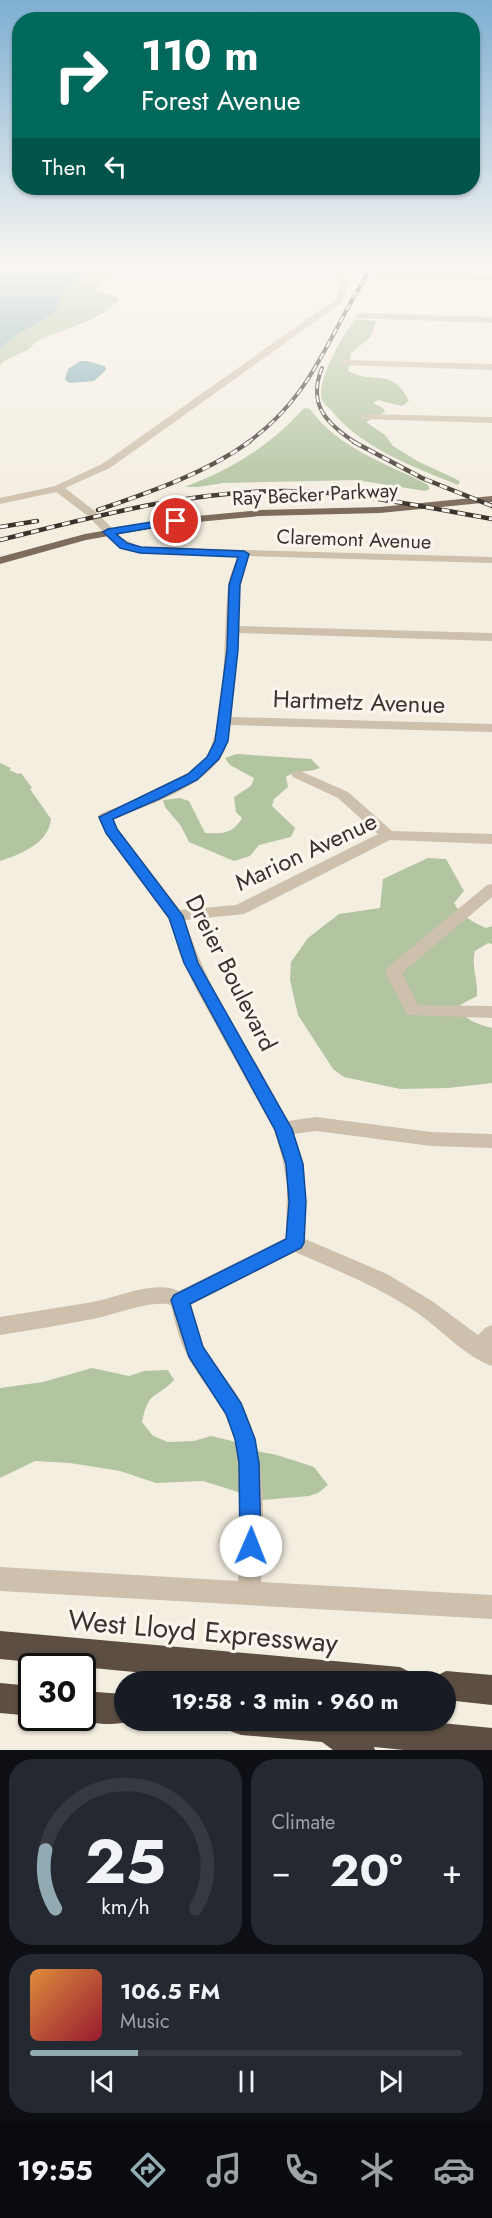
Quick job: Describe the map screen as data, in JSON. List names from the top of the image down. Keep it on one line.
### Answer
{"streets":{"highway":["West Lloyd Expressway"],"main road":["Ray Becker Parkway"],"street":["Claremont Avenue","Hartmetz Avenue","Marion Avenue","Dreier Boulevard"]},"crossings":[["Ray Becker Parkway","Claremont Avenue"],["Claremont Avenue","Dreier Boulevard"],["Hartmetz Avenue","Dreier Boulevard"],["Marion Avenue","Dreier Boulevard"]],"page":{"turn":["110 m","Forest Avenue"],"then":"Then","limit":"30","trip":"19:58 · 3 min · 960 m","tile":"Climate","heat":["−","20°","+"],"song":["106.5 FM","Music"],"tabs":"19:55","gauge":["25","km/h"]}}
